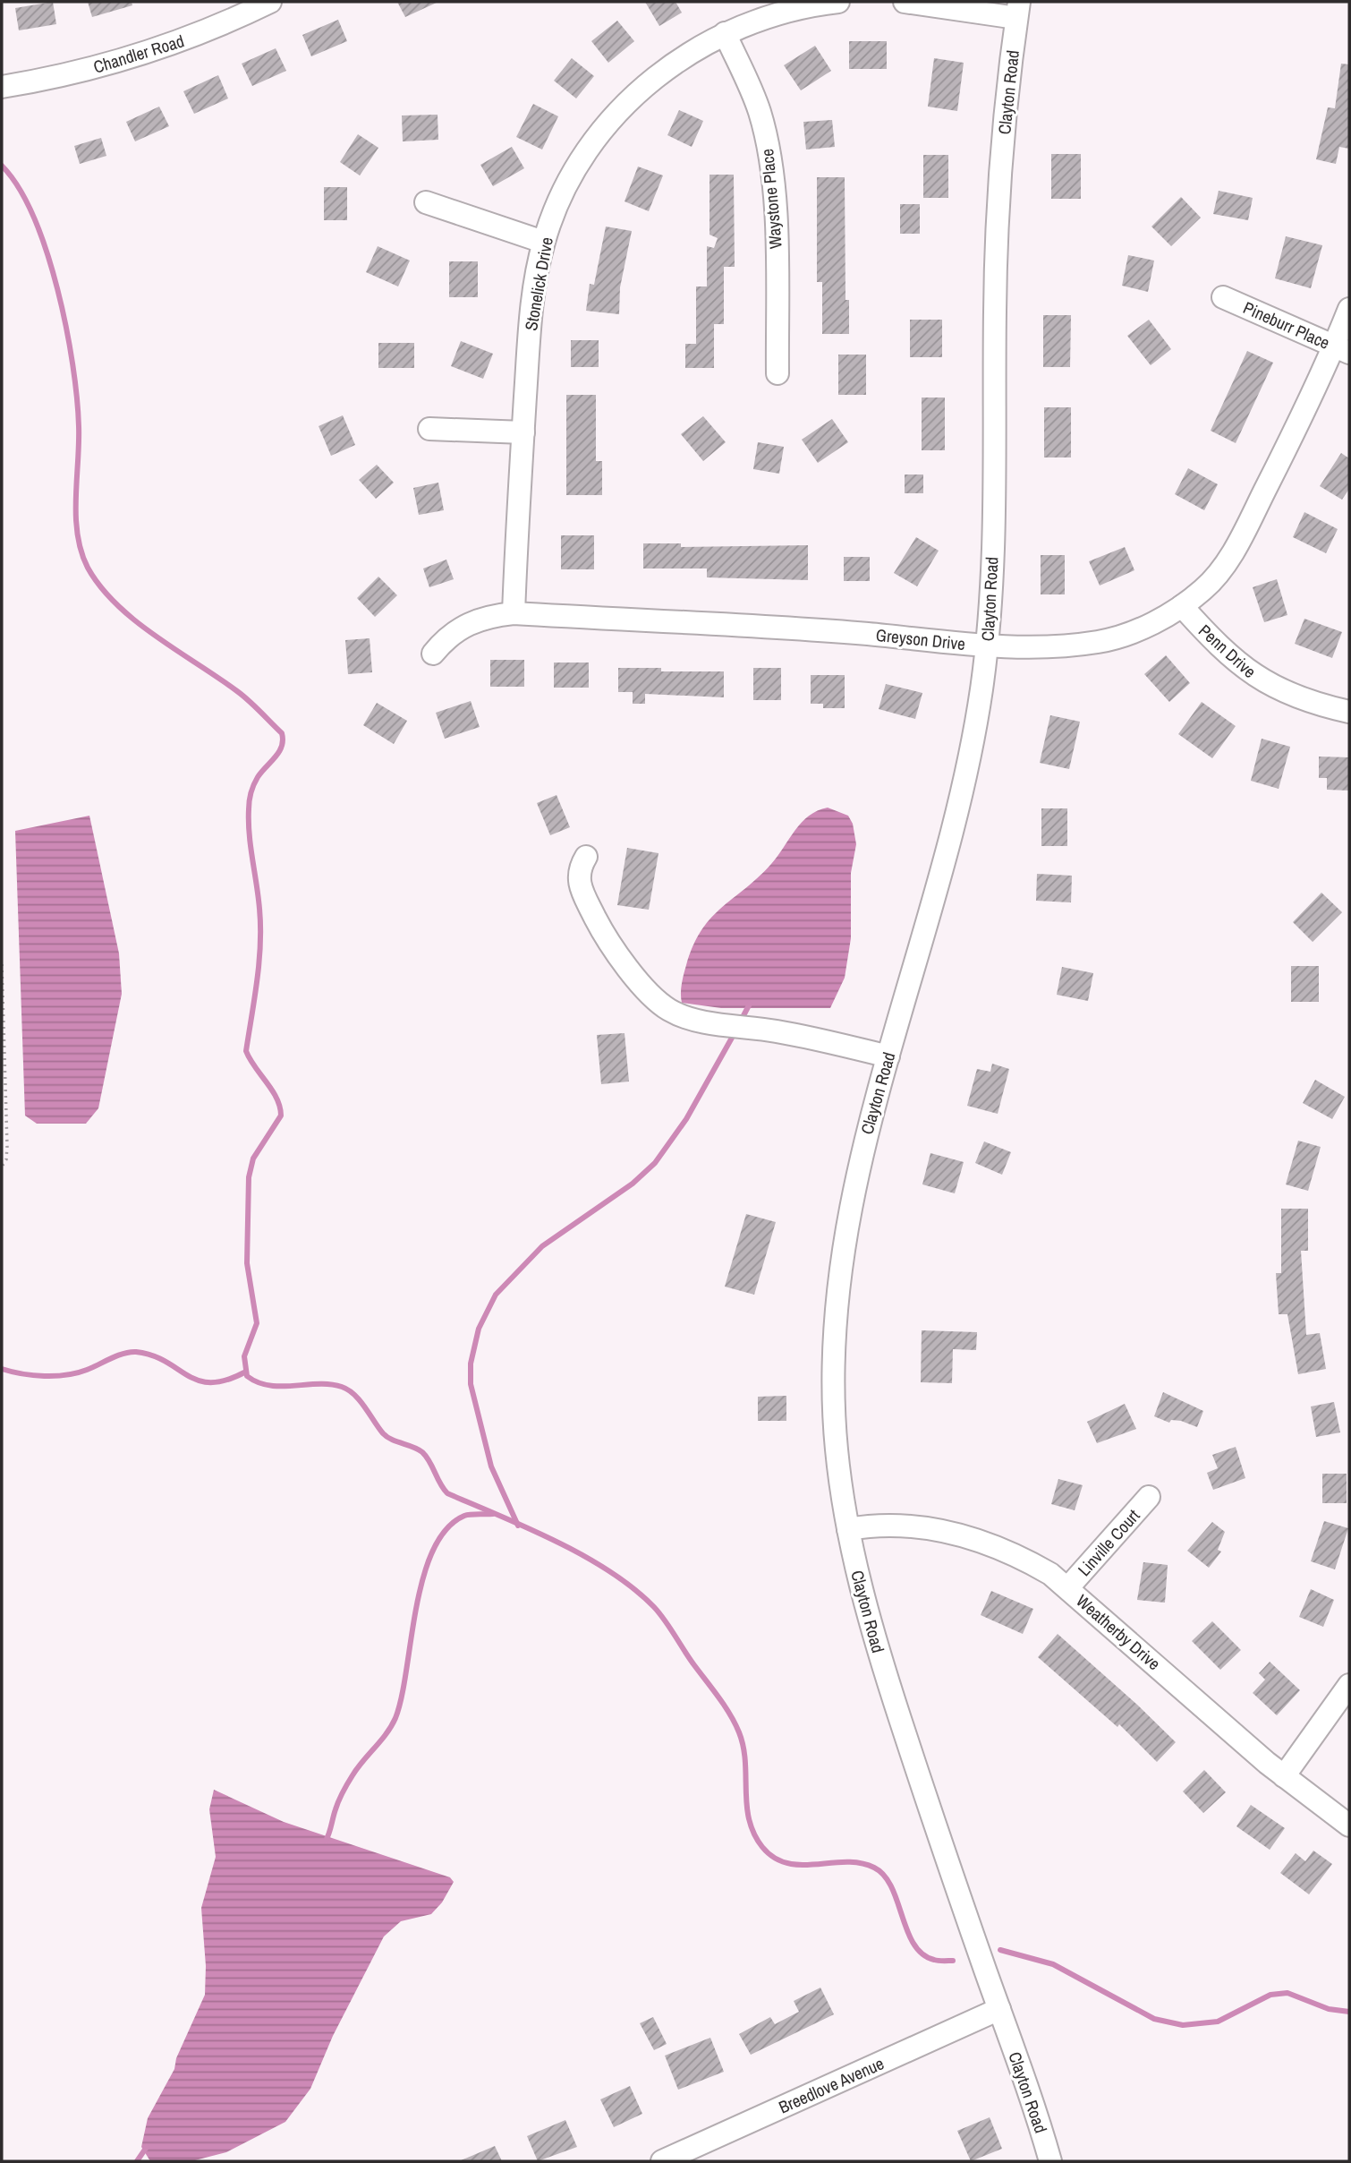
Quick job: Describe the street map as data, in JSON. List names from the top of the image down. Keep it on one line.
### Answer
{"streets":{"street":["Chandler Road","Clayton Road","Waystone Place","Stonelick Drive","Pineburr Place","Greyson Drive","Penn Drive","Linville Court","Weatherby Drive","Breedlove Avenue"]},"crossings":[["Clayton Road","Greyson Drive"],["Clayton Road","Weatherby Drive"],["Clayton Road","Breedlove Avenue"],["Waystone Place","Stonelick Drive"],["Stonelick Drive","Greyson Drive"],["Pineburr Place","Greyson Drive"],["Greyson Drive","Penn Drive"],["Linville Court","Weatherby Drive"]]}
